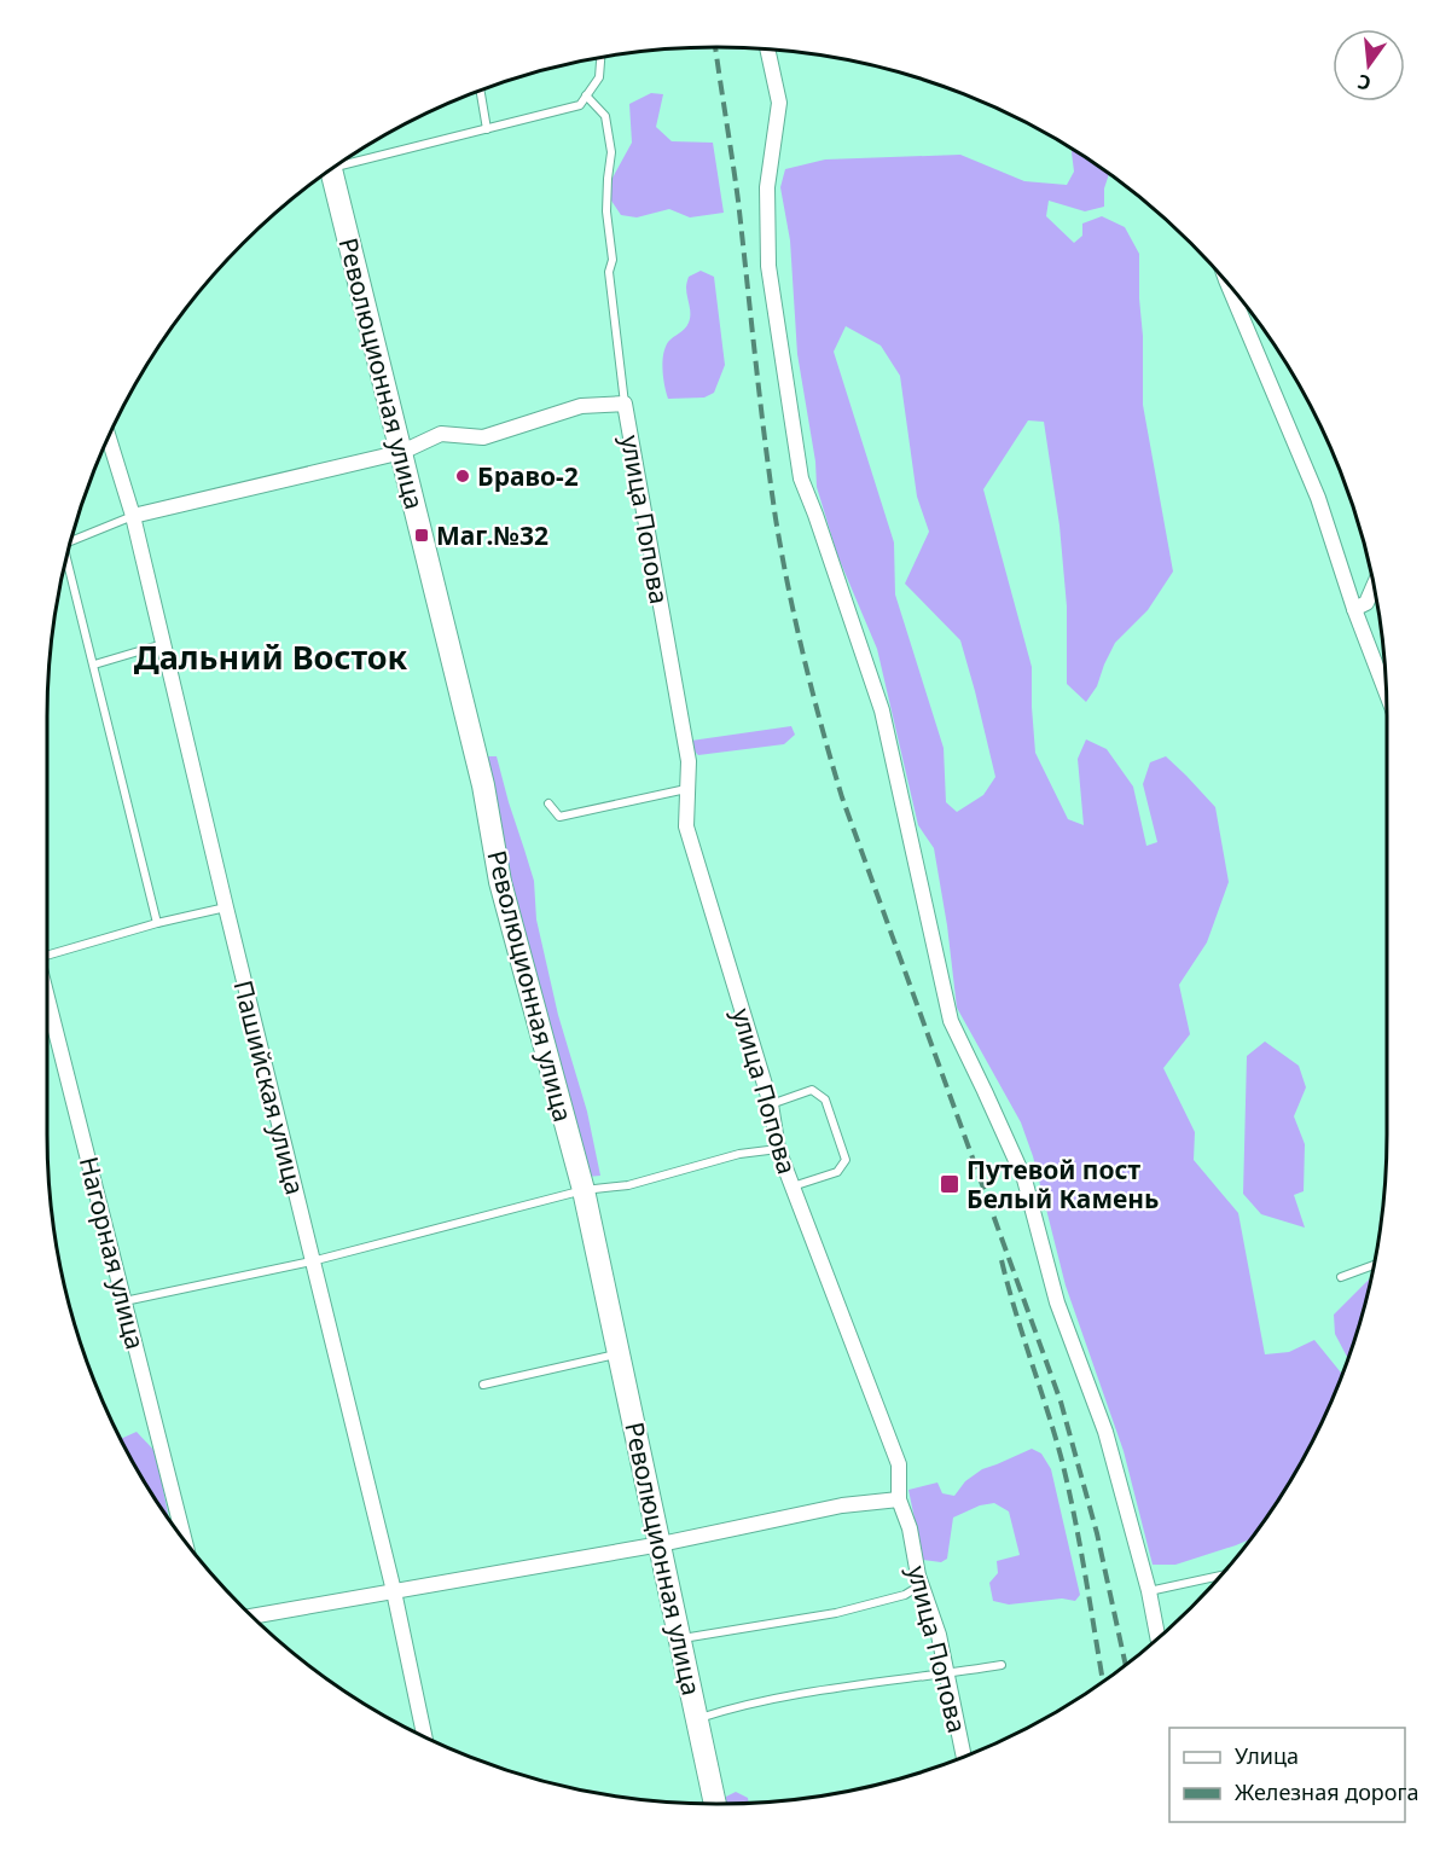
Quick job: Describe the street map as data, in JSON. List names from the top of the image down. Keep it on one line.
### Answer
{"streets":{"street":["Революционная улица","улица Попова","Пашийская улица","Нагорная улица"]},"districts":["Дальний Восток"],"places":{"other":["Браво-2"],"transit":["Маг.№32","Путевой пост Белый Камень"]},"legend":["Улица","Железная дорога"],"north":"bottom"}
